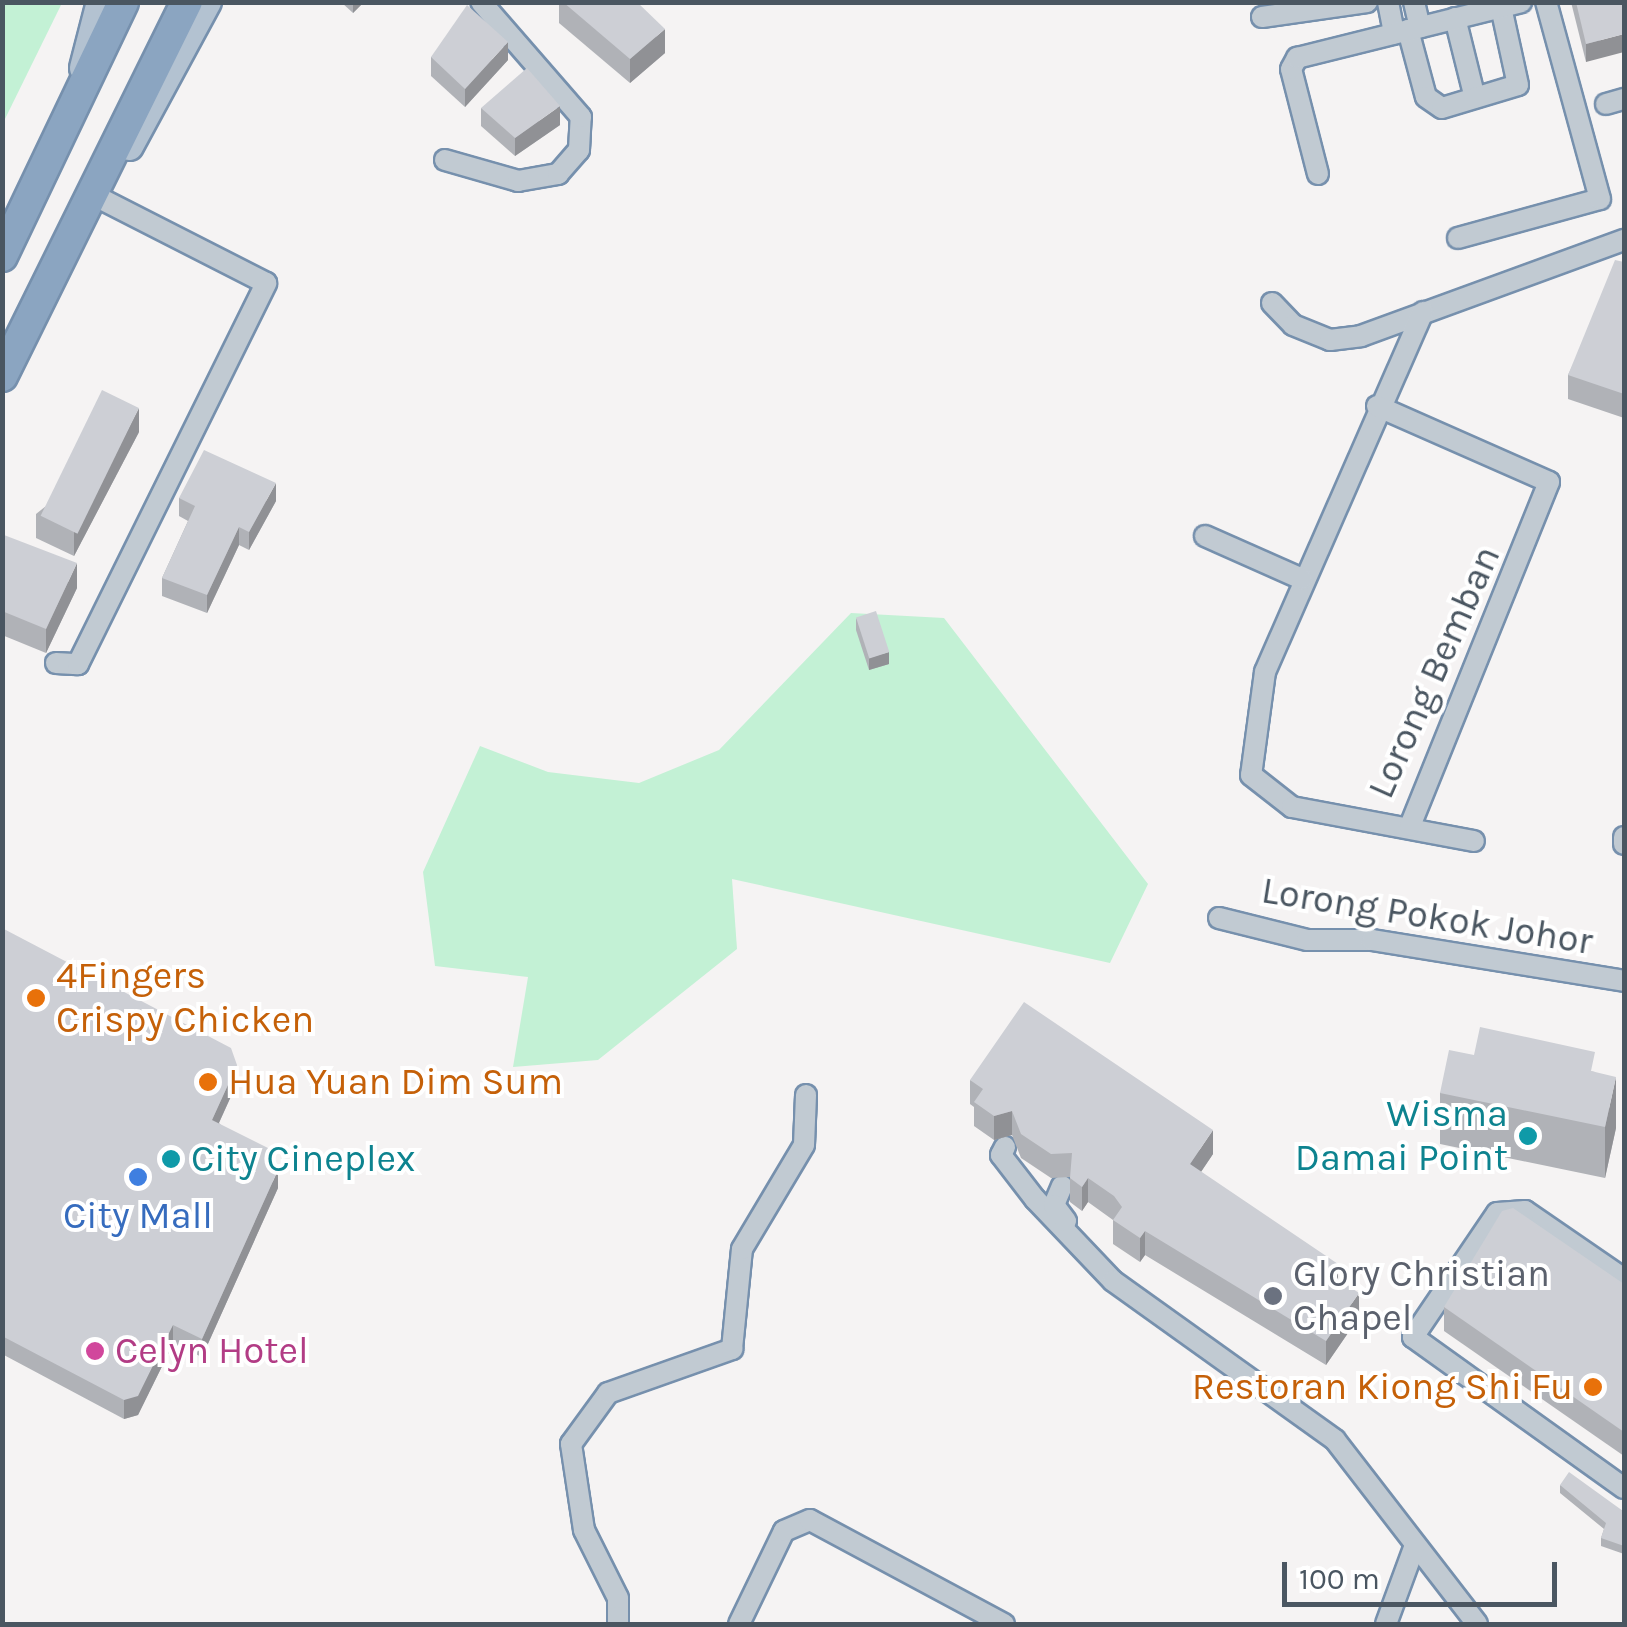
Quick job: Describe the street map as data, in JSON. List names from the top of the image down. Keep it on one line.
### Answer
{"streets":{"street":["Lorong Bemban","Lorong Pokok Johor"]},"places":["4Fingers Crispy Chicken","Hua Yuan Dim Sum","Wisma Damai Point","City Cineplex","City Mall","Glory Christian Chapel","Celyn Hotel","Restoran Kiong Shi Fu"],"scale_bar":"100 m"}
